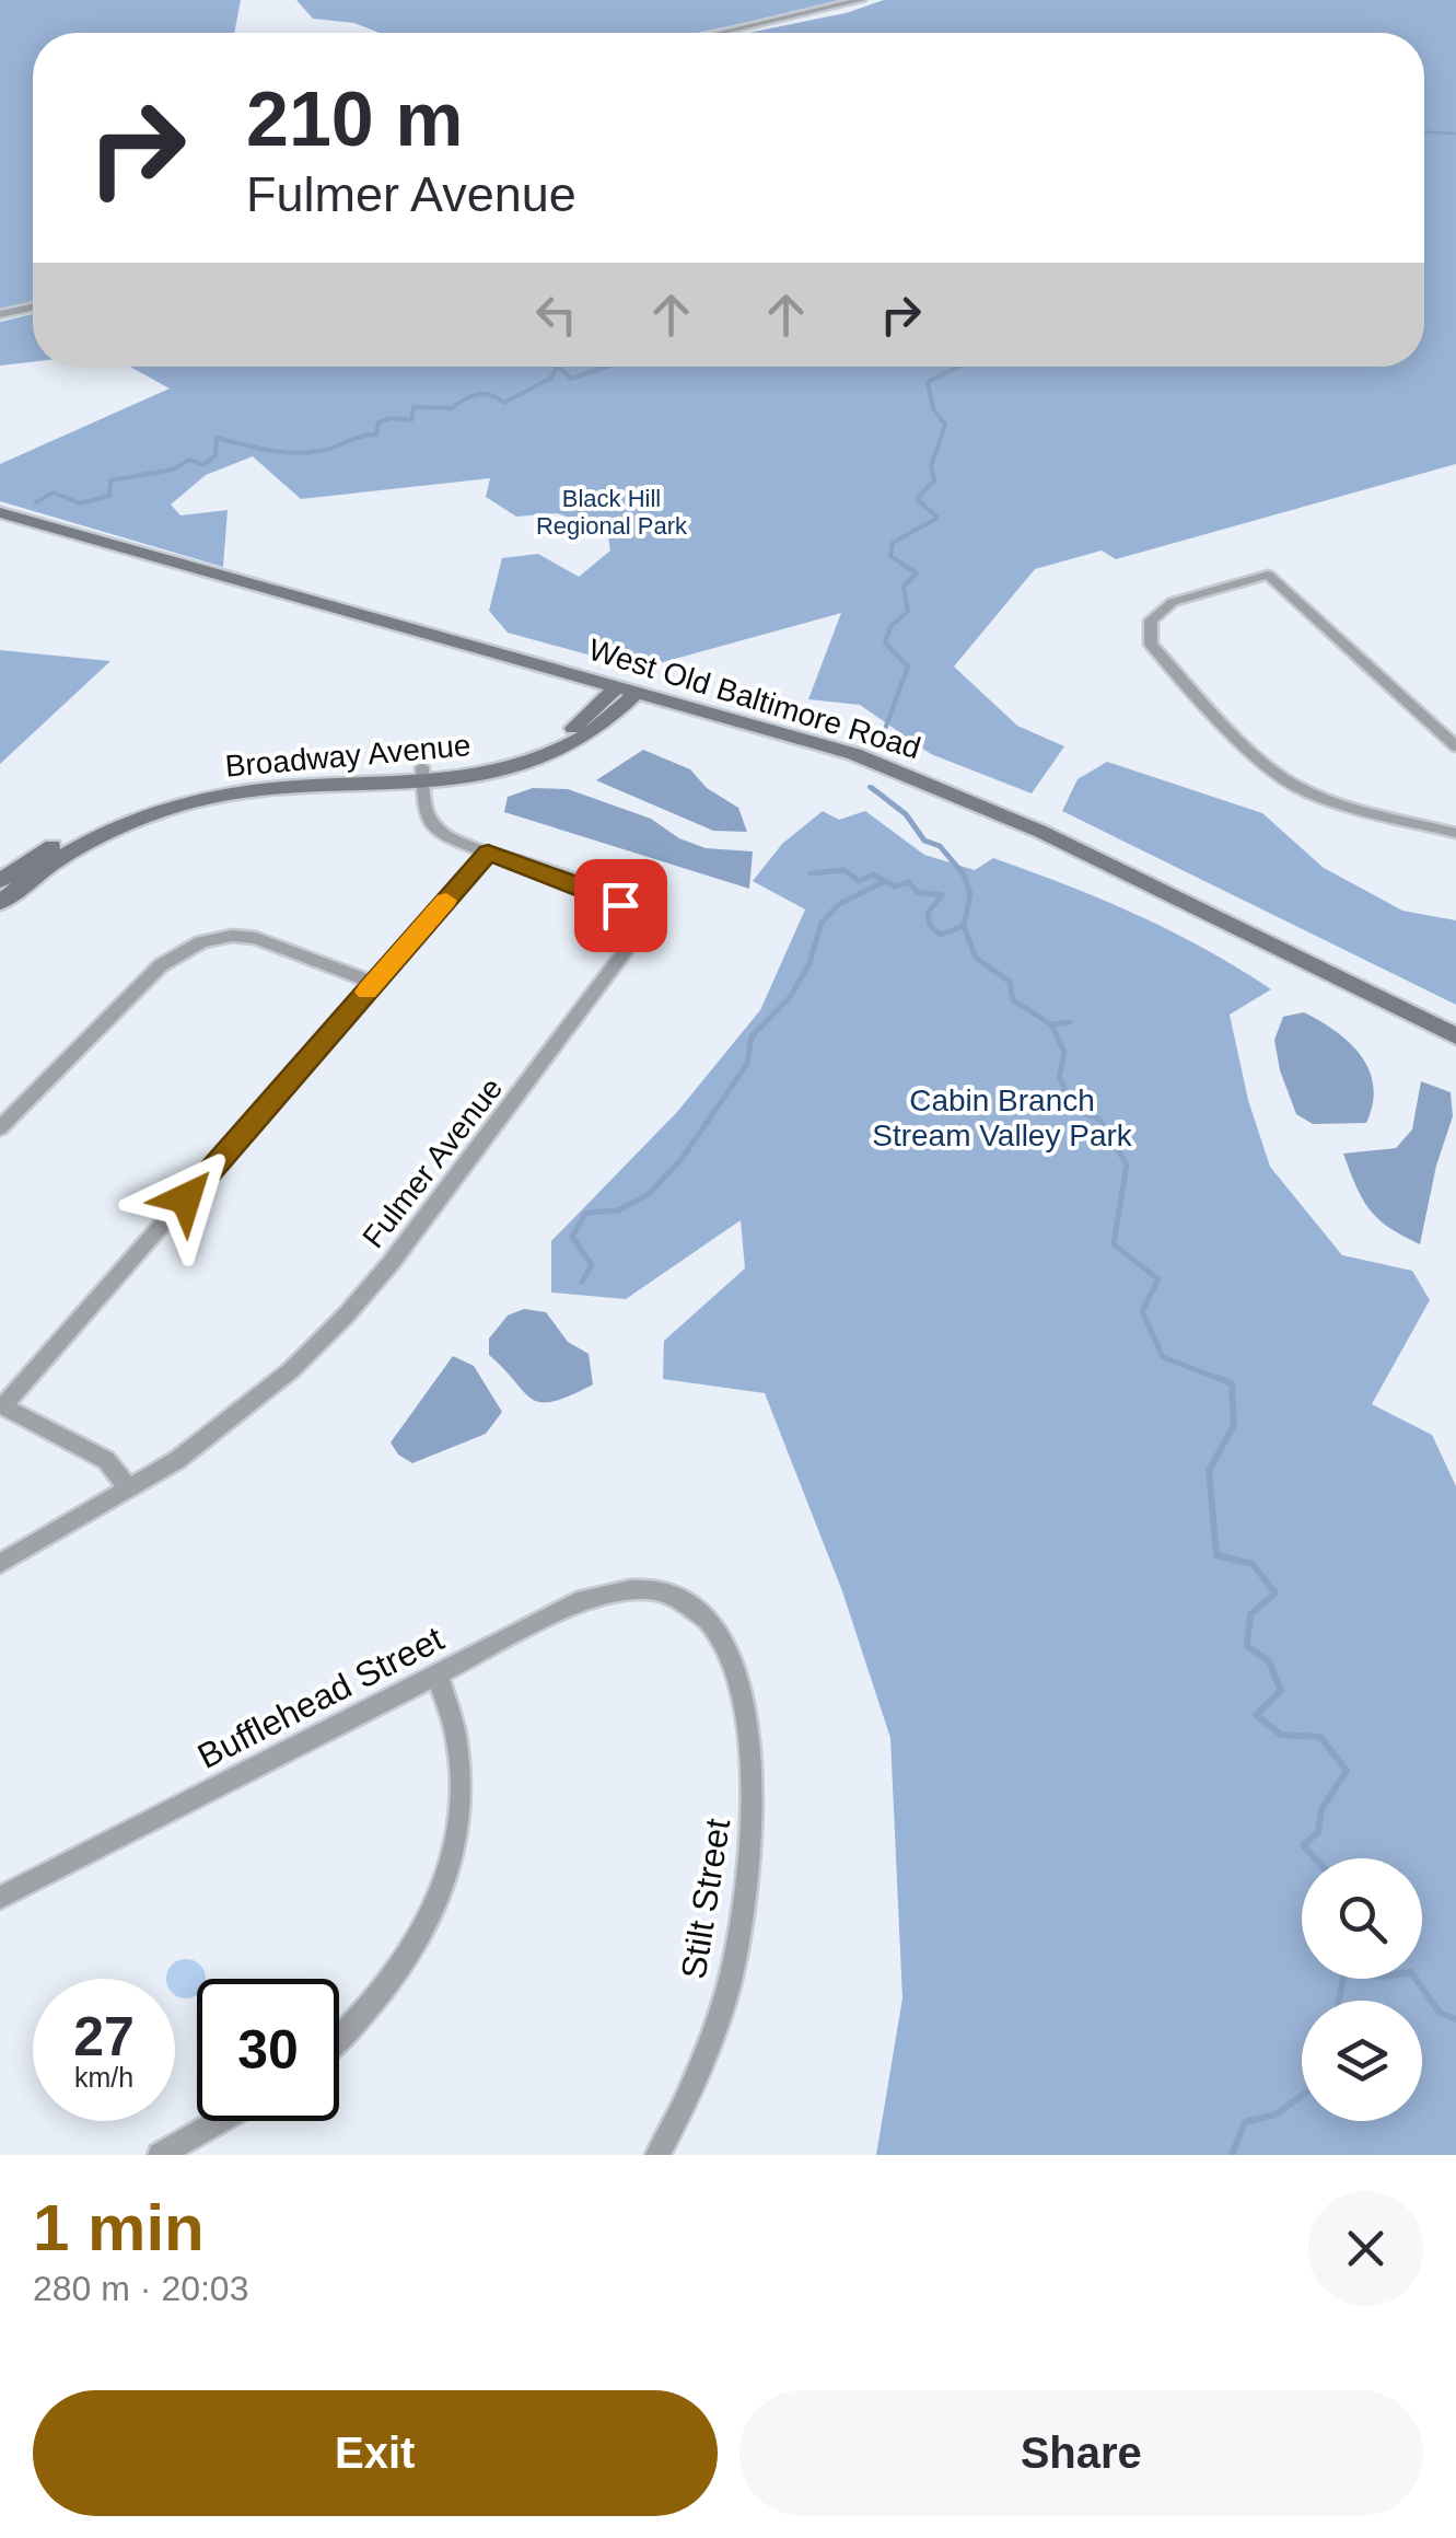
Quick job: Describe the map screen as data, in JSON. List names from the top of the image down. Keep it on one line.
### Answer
{"streets":{"street":["West Old Baltimore Road","Broadway Avenue","Fulmer Avenue","Bufflehead Street","Stilt Street"]},"crossings":[["West Old Baltimore Road","Broadway Avenue"],["Broadway Avenue","Fulmer Avenue"],["Bufflehead Street","Stilt Street"]],"parks":["Black Hill Regional Park","Cabin Branch Stream Valley Park"],"page":{"turn":["210 m","Fulmer Avenue"],"speed":"27 km/h","limit":"30","heading":["1 min","280 m · 20:03"],"buttons":["Exit","Share"]}}
